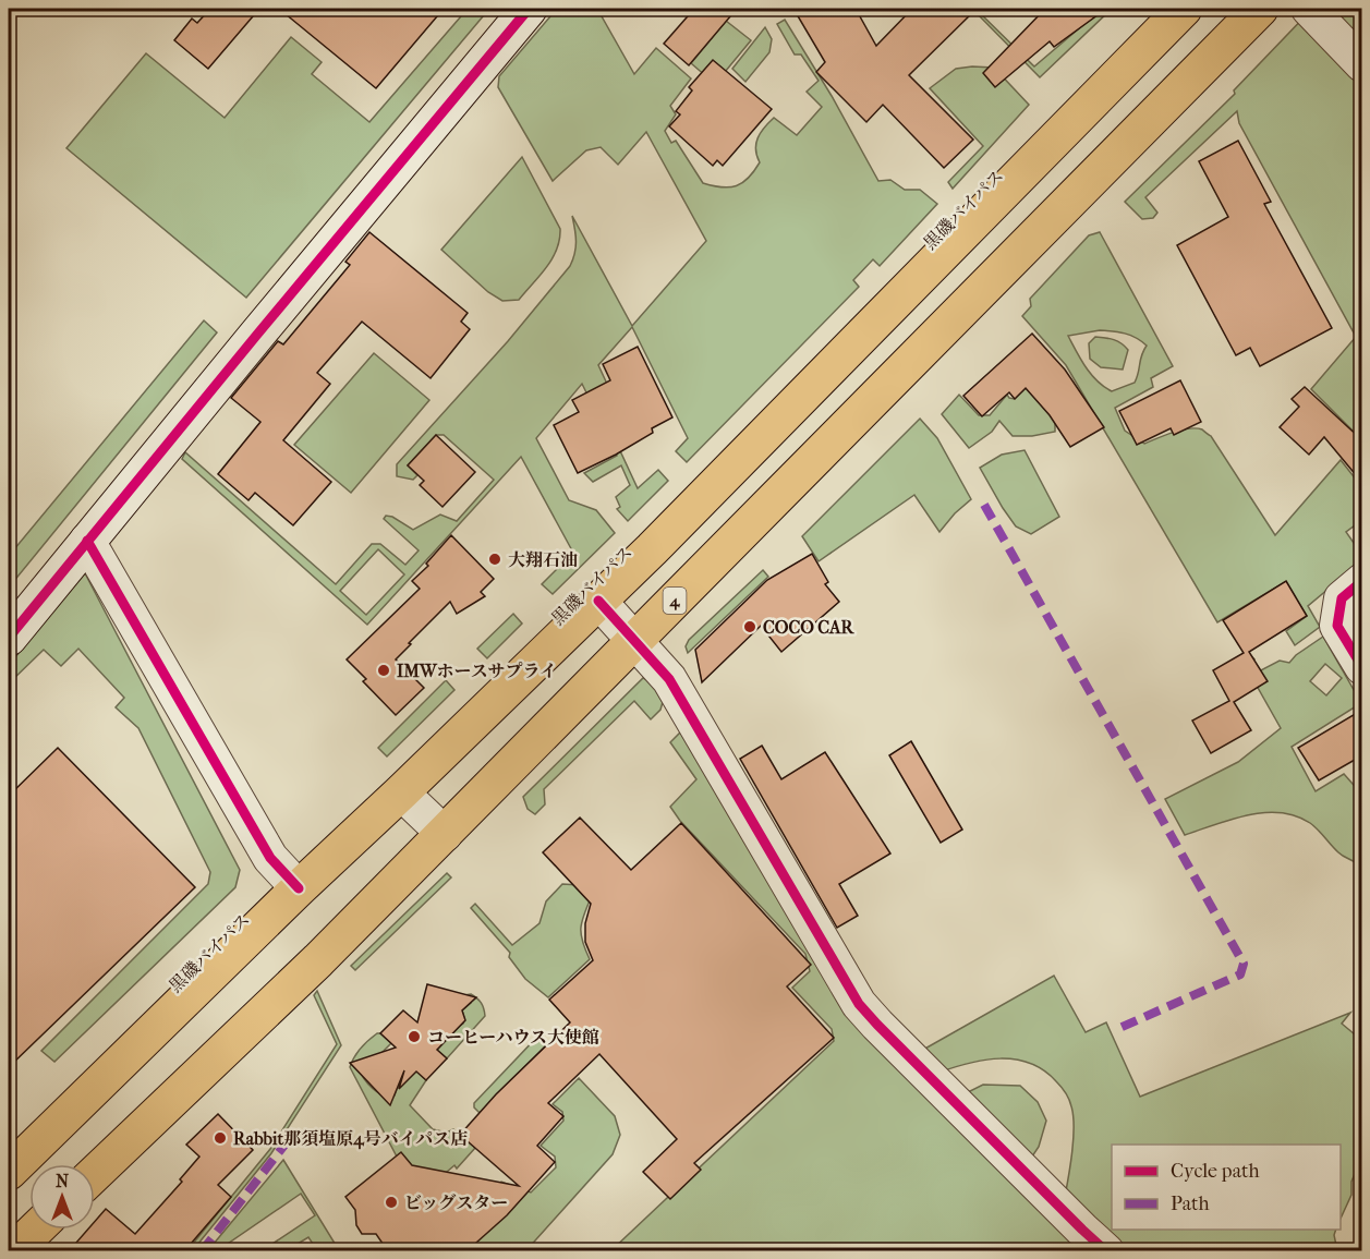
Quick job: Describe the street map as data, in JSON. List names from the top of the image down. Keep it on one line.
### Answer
{"streets":{"highway":["黒磯バイパス","4"]},"places":["大翔石油","COCO CAR","IMWホースサプライ","コーヒーハウス大使館","Rabbit那須塩原4号バイパス店","ビッグスター"],"legend":["Cycle path","Path"],"north":"top"}
